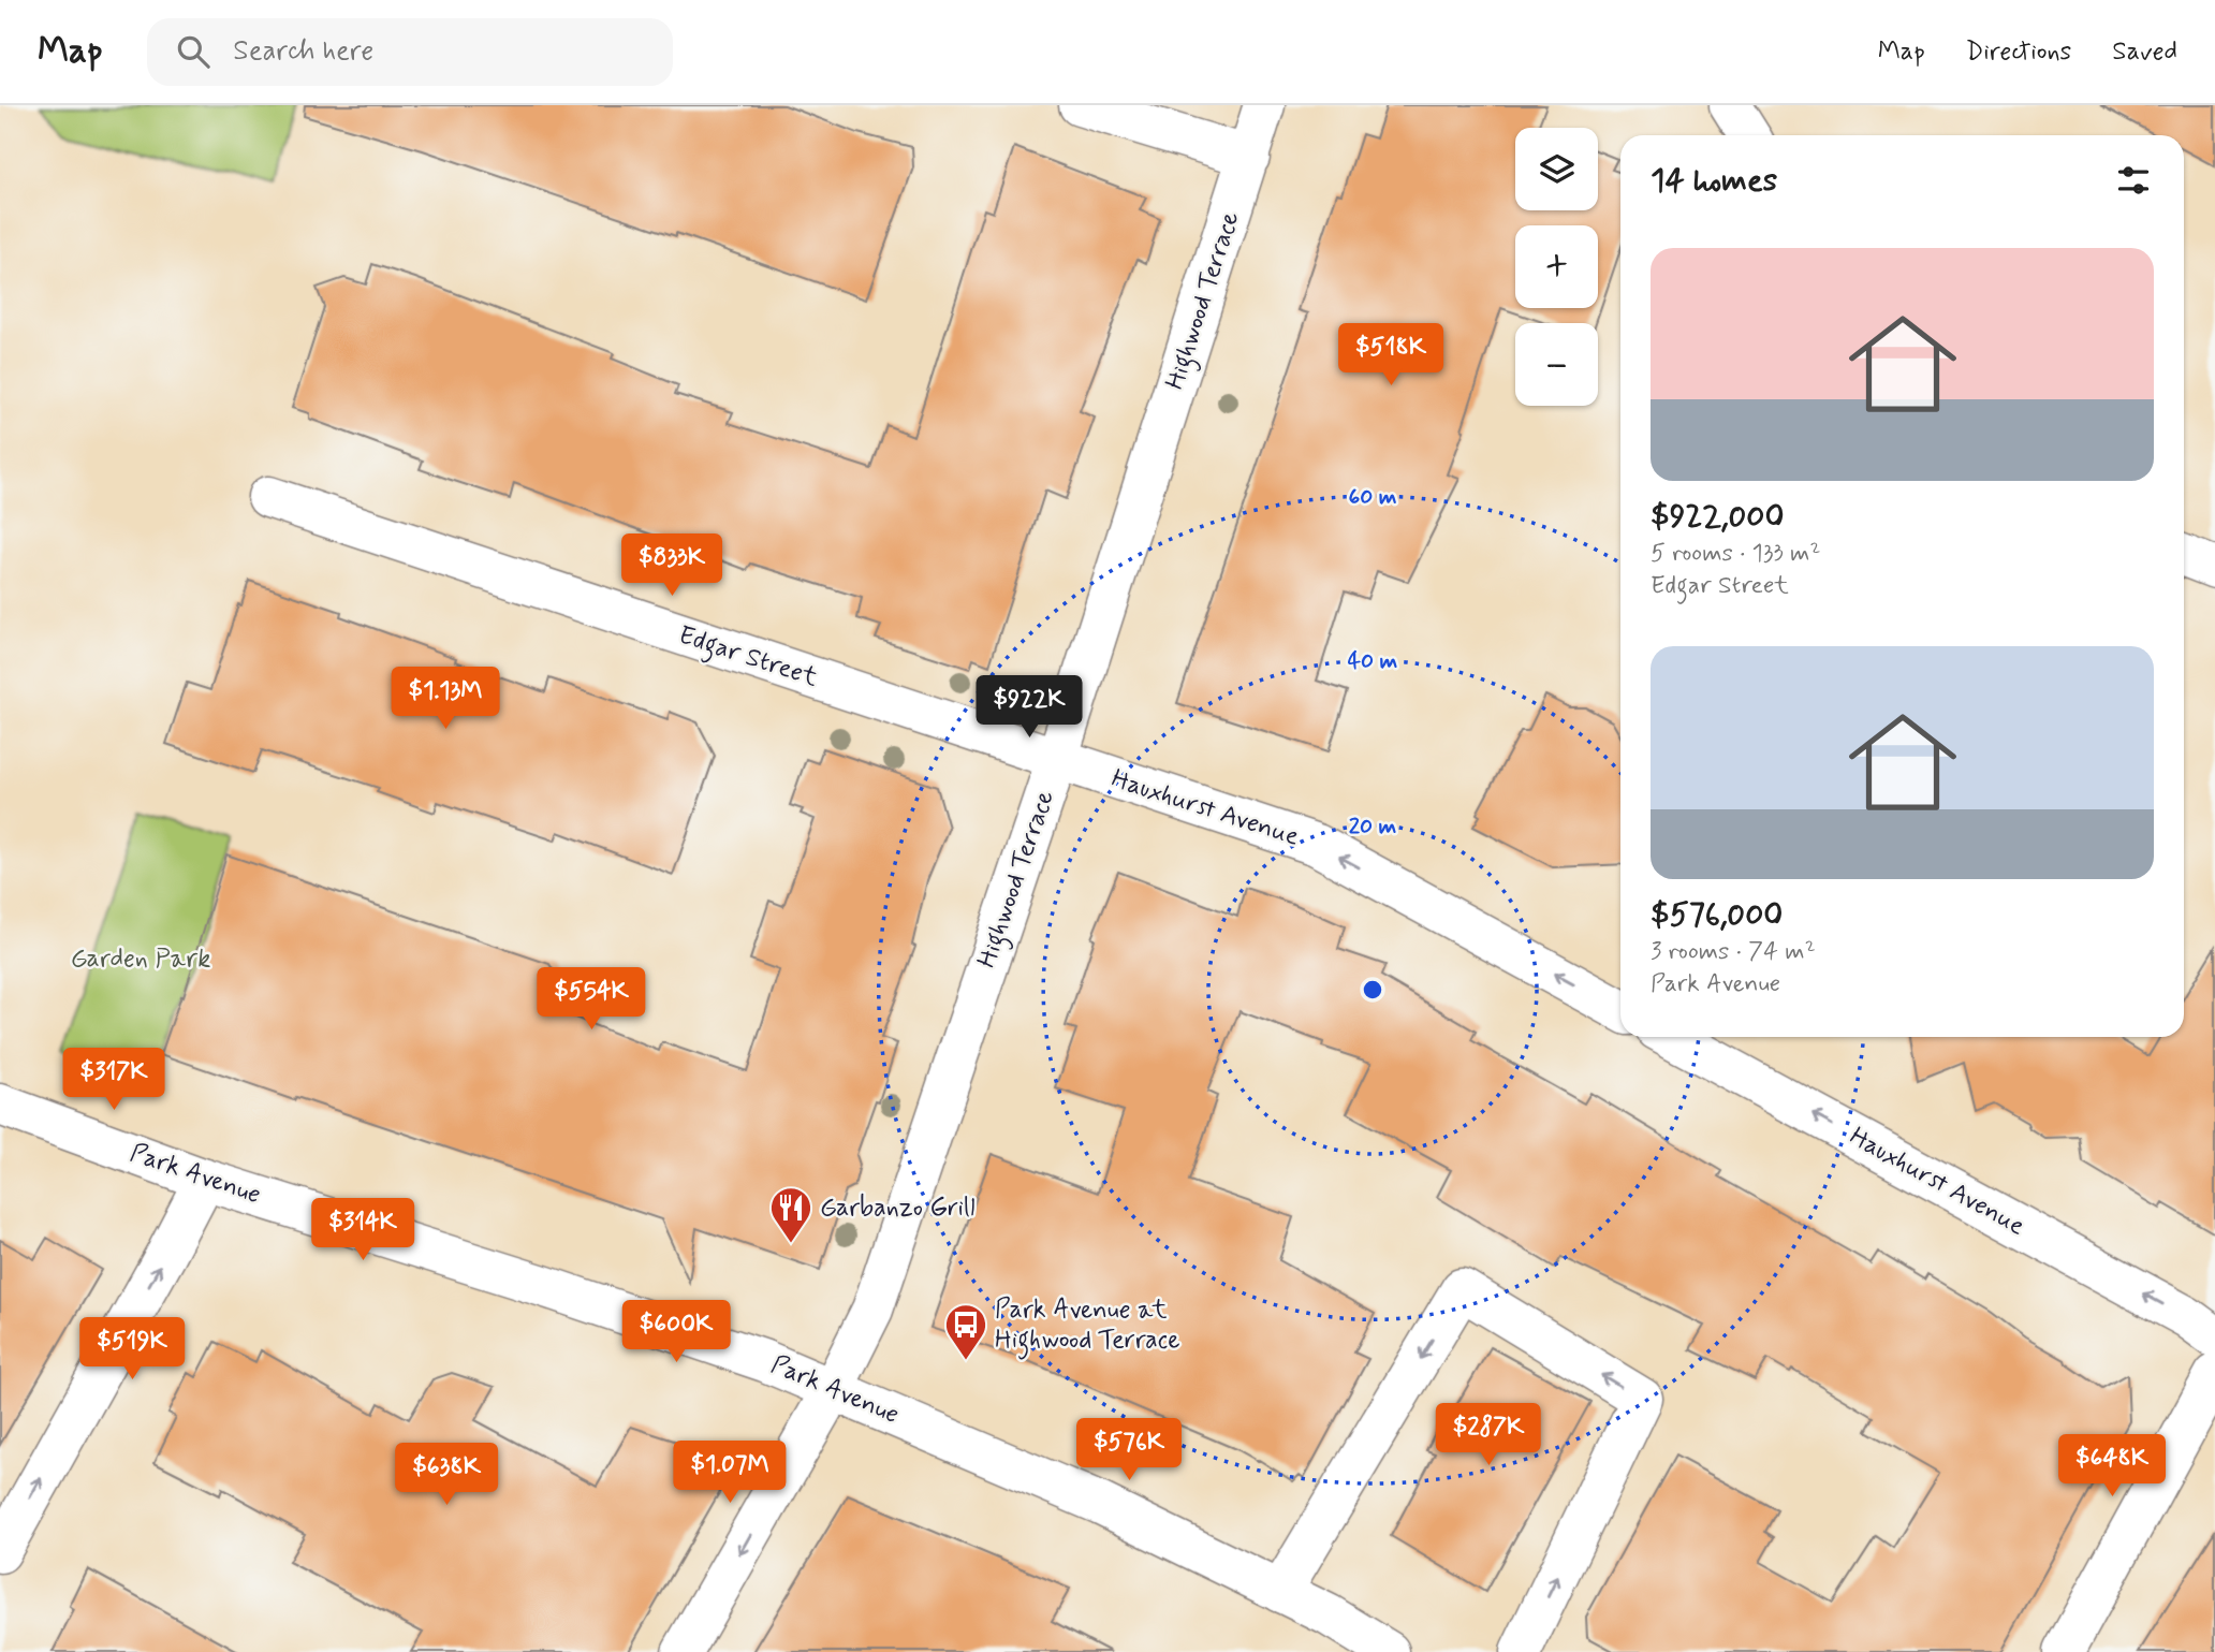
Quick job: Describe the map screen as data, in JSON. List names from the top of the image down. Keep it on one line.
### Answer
{"streets":{"street":["Highwood Terrace","Edgar Street","Hauxhurst Avenue","Park Avenue"]},"crossings":[["Highwood Terrace","Edgar Street"],["Highwood Terrace","Hauxhurst Avenue"],["Highwood Terrace","Park Avenue"],["Edgar Street","Hauxhurst Avenue"]],"one_way":["Hauxhurst Avenue"],"parks":["Garden Park"],"places":{"restaurant":["Garbanzo Grill"],"bus stop":["Park Avenue at Highwood Terrace"]},"page":{"header":"Map","search":"Search here","nav":["Map","Directions","Saved"],"map_buttons":["+","−"],"heading":"14 homes","list":[{"name":"$922,000","note":"5 rooms · 133 m² · Edgar Street"},{"name":"$576,000","note":"3 rooms · 74 m² · Park Avenue"}],"price":["$518K","$833K","$1.13M","$922K","$554K","$317K","$314K","$600K","$519K","$287K","$576K","$648K","$1.07M","$638K"]},"rings":["60 m","40 m","20 m"]}
